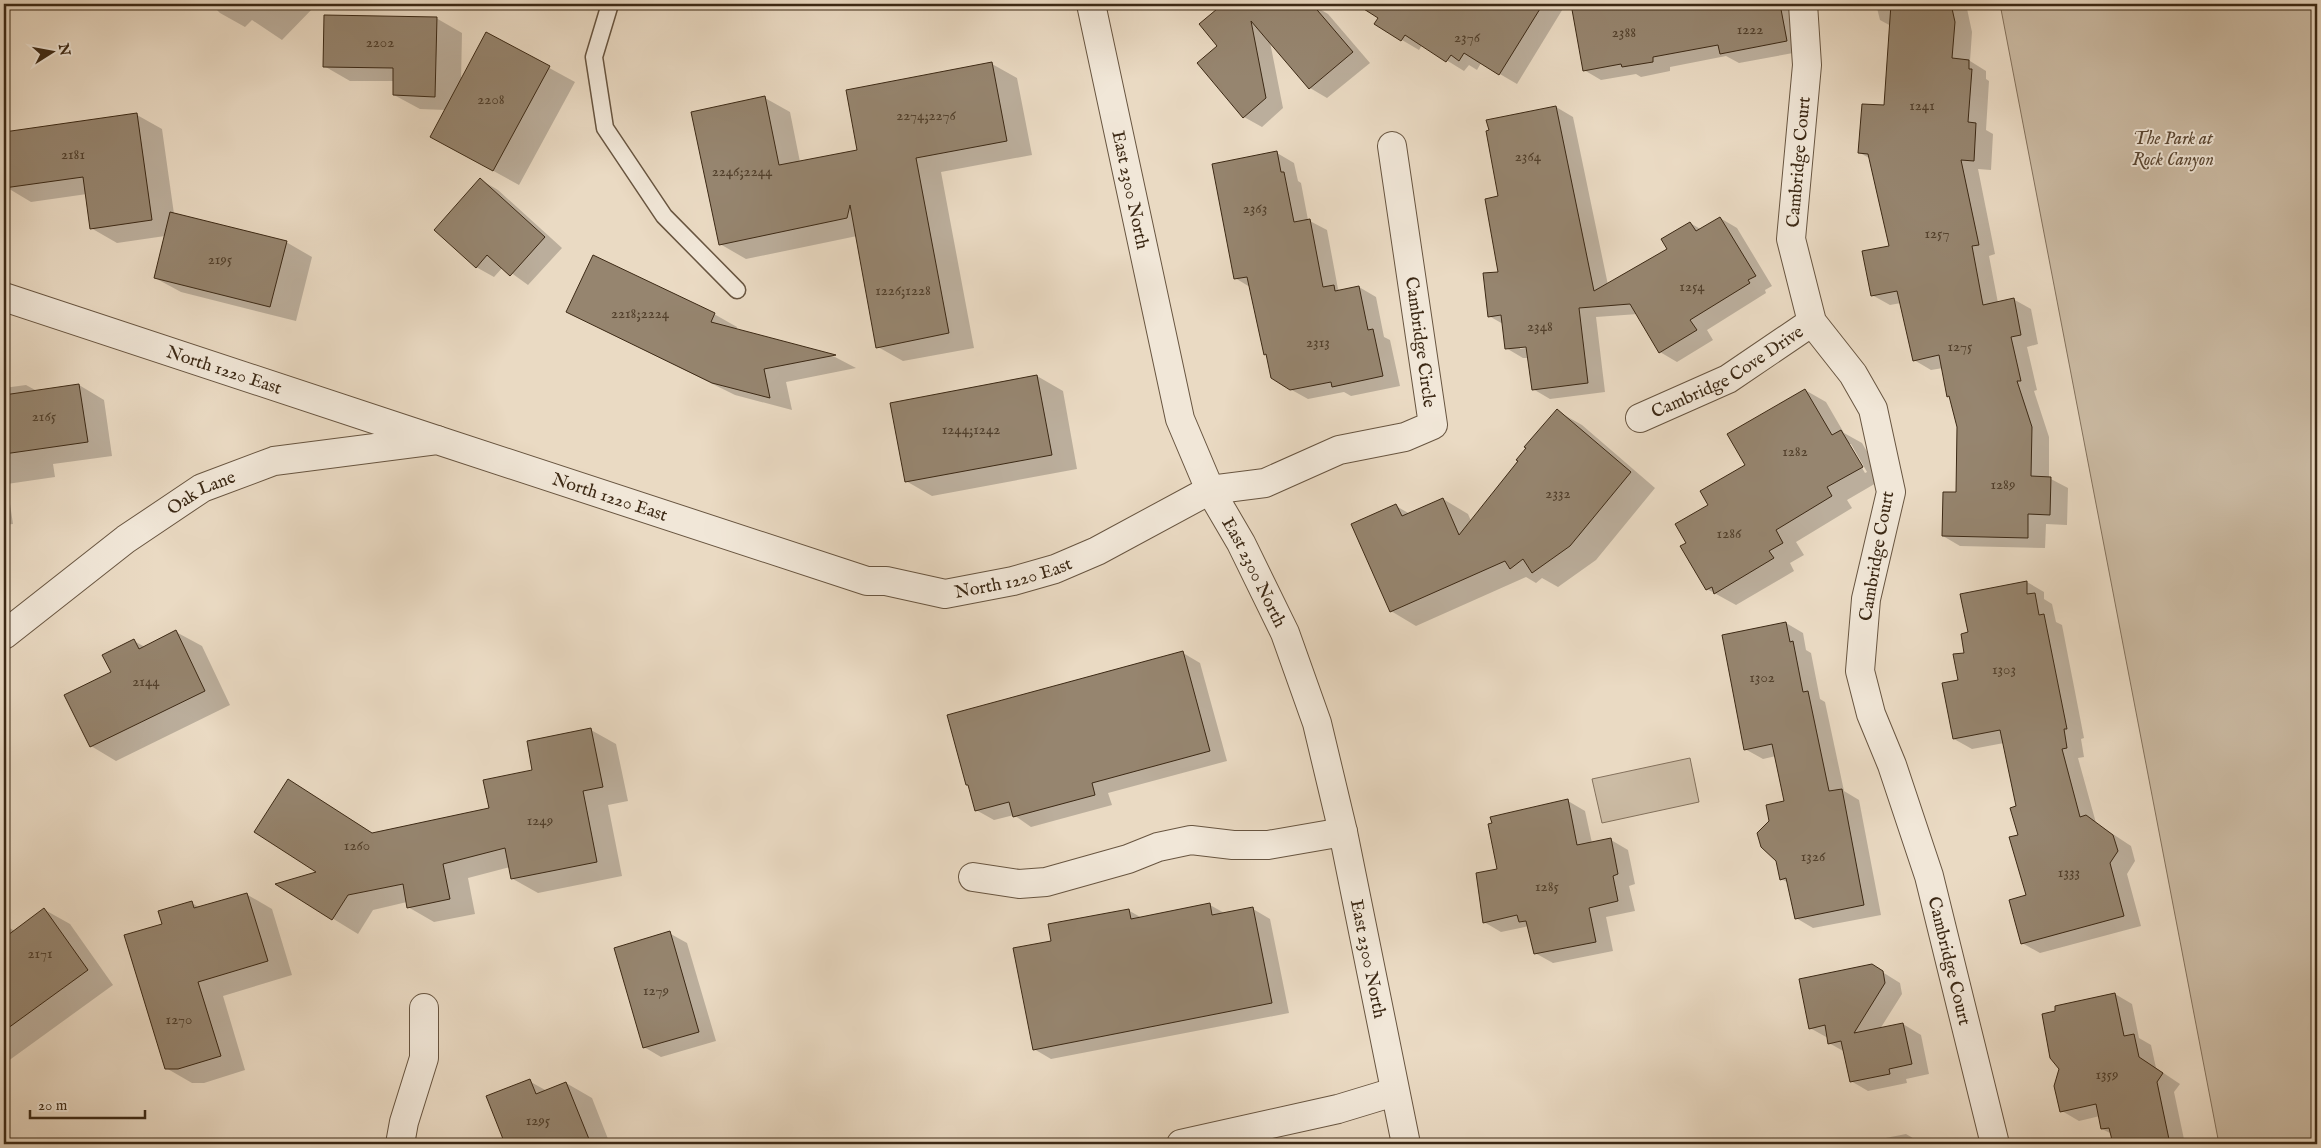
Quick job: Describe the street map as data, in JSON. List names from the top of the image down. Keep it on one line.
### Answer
{"streets":{"street":["Cambridge Court","East 2300 North","Cambridge Circle","North 1220 East","Cambridge Cove Drive","Oak Lane"]},"crossings":[["Cambridge Court","Cambridge Cove Drive"],["East 2300 North","Cambridge Circle"],["East 2300 North","North 1220 East"],["Cambridge Circle","North 1220 East"],["North 1220 East","Oak Lane"]],"parks":["The Park at Rock Canyon"],"house_numbers":["1222","2388","2376","2202","2208","1241","2274;2276","2181","2364","2246;2244","2363","1257","2195","1254","1226;1228","2218;2224","2348","2313","1275","2165","1244;1242","1282","1289","2332","1286","1303","1302","2144","1249","1260","1326","1333","1285","2171","1279","1270","1359","1295"],"scale_bar":"20 m","north":"right"}
